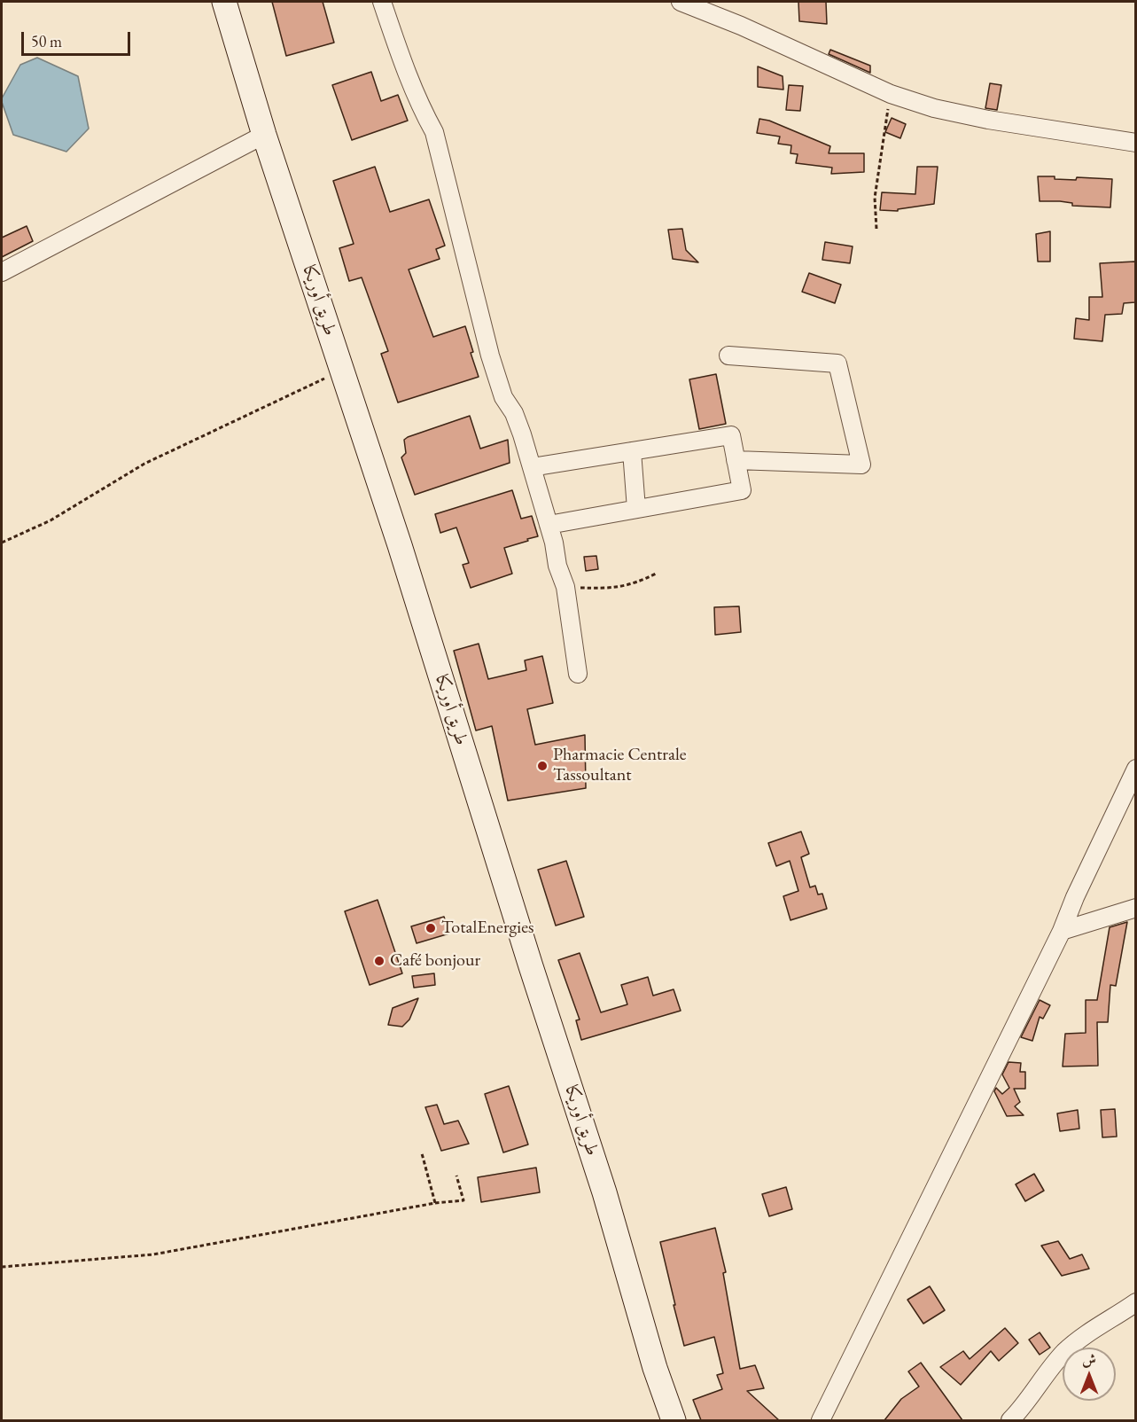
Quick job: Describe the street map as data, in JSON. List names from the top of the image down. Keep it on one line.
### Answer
{"streets":{"street":["طريق أوريكا"]},"places":["Pharmacie Centrale Tassoultant","TotalEnergies","Café bonjour"],"scale_bar":"50 m","north":"top"}
